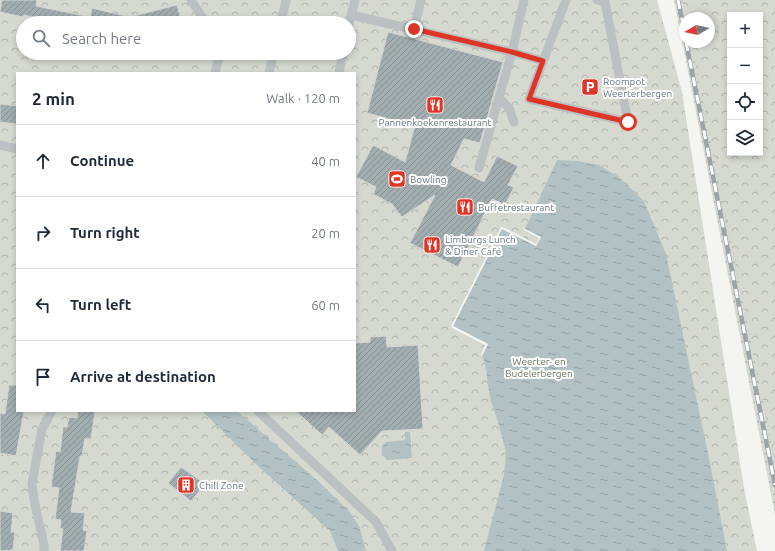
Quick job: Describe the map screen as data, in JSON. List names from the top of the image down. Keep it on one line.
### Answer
{"parks":["Weerter- en Budelerbergen"],"places":{"parking":["Roompot Weerterbergen"],"restaurant":["Pannenkoekenrestaurant","Buffetrestaurant","Limburgs Lunch & Diner Café"],"sports":["Bowling"],"building":["Chill Zone"]},"north":"left","page":{"map_buttons":["+","−"],"search":"Search here","heading":["2 min","Walk · 120 m"],"list":[["Continue","40 m"],["Turn right","20 m"],["Turn left","60 m"],"Arrive at destination"]}}
